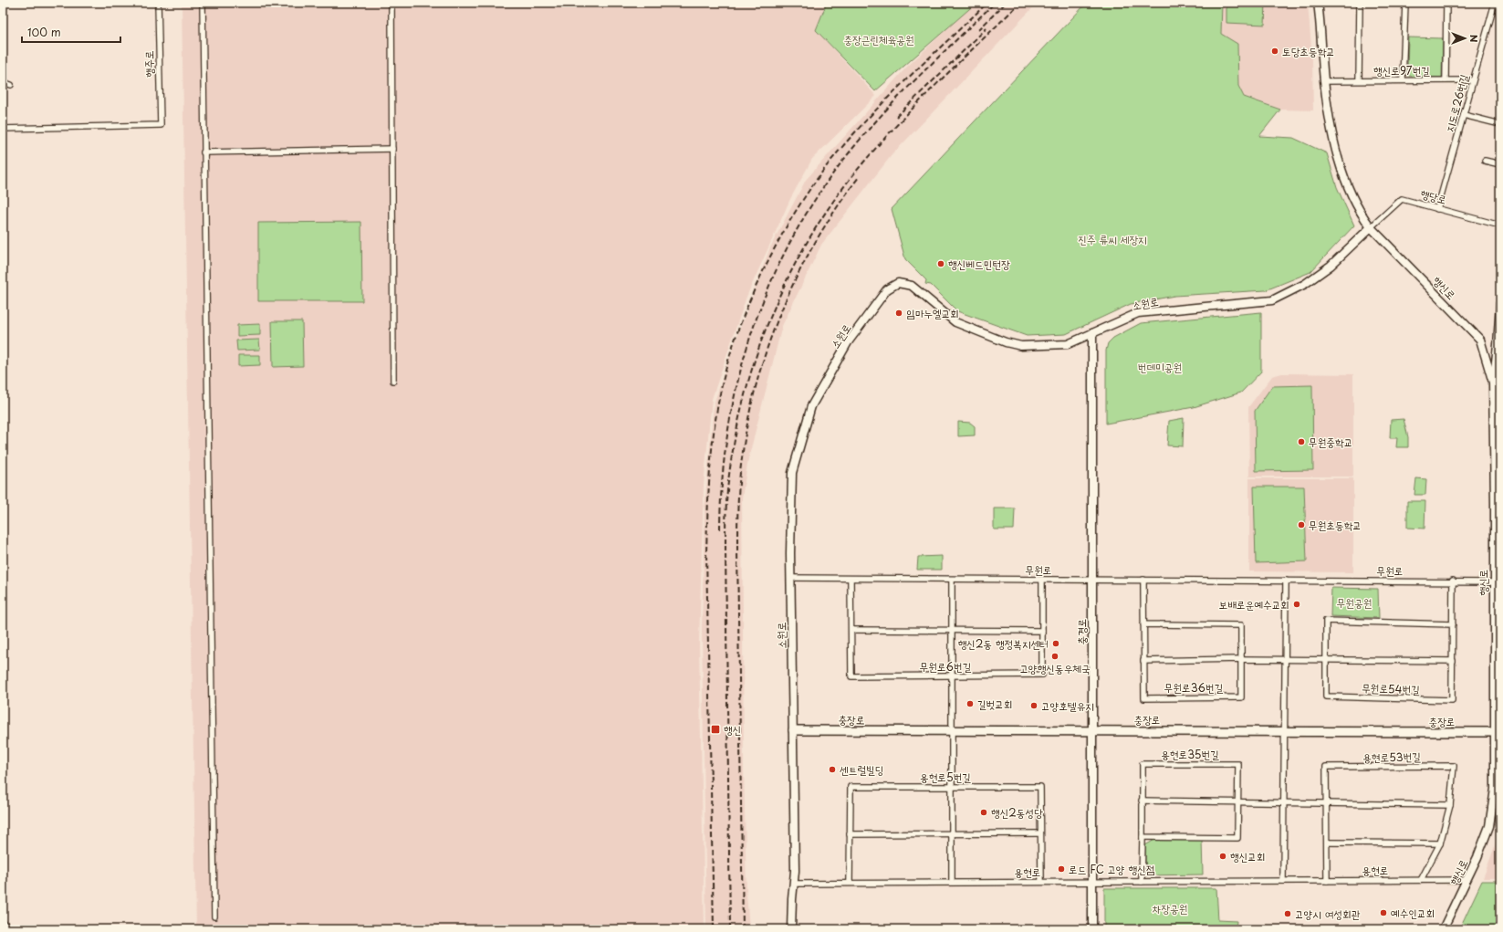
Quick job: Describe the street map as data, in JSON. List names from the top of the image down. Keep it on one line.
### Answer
{"streets":{"main road":["행신로","소원로","충경로","충장로"],"street":["행주로","행신로97번길","지도로26번길","행당로","무원로","무원로6번길","무원로36번길","무원로54번길","용현로35번길","용현로53번길","용현로5번길","용현로"]},"crossings":[["행신로97번길","지도로26번길"],["행신로97번길","행신로"],["지도로26번길","행당로"],["행당로","행신로"],["행당로","소원로"],["행신로","소원로"],["행신로","무원로"],["행신로","충장로"],["행신로","용현로"],["소원로","무원로"],["소원로","충경로"],["소원로","충장로"],["소원로","용현로"],["무원로","충경로"],["무원로","무원로6번길"],["무원로","무원로36번길"],["무원로","무원로54번길"],["충경로","충장로"],["충경로","용현로"],["용현로35번길","용현로"],["용현로53번길","용현로"],["용현로5번길","용현로"]],"parks":["충장근린체육공원","진주 류씨 세장지","번데미공원","무원공원","차장공원"],"places":{"other":["토당초등학교","행신베드민턴장","임마누엘교회","무원중학교","무원초등학교","보배로운예수교회","행신2동 행정복지센터","고양행신동우체국","길벗교회","고양호텔유지","센트럴빌딩","행신2동성당","행신교회","로드 FC 고양 행신점","예수인교회","고양시 여성회관"],"transit":["행신"]},"scale_bar":"100 m","north":"right"}
